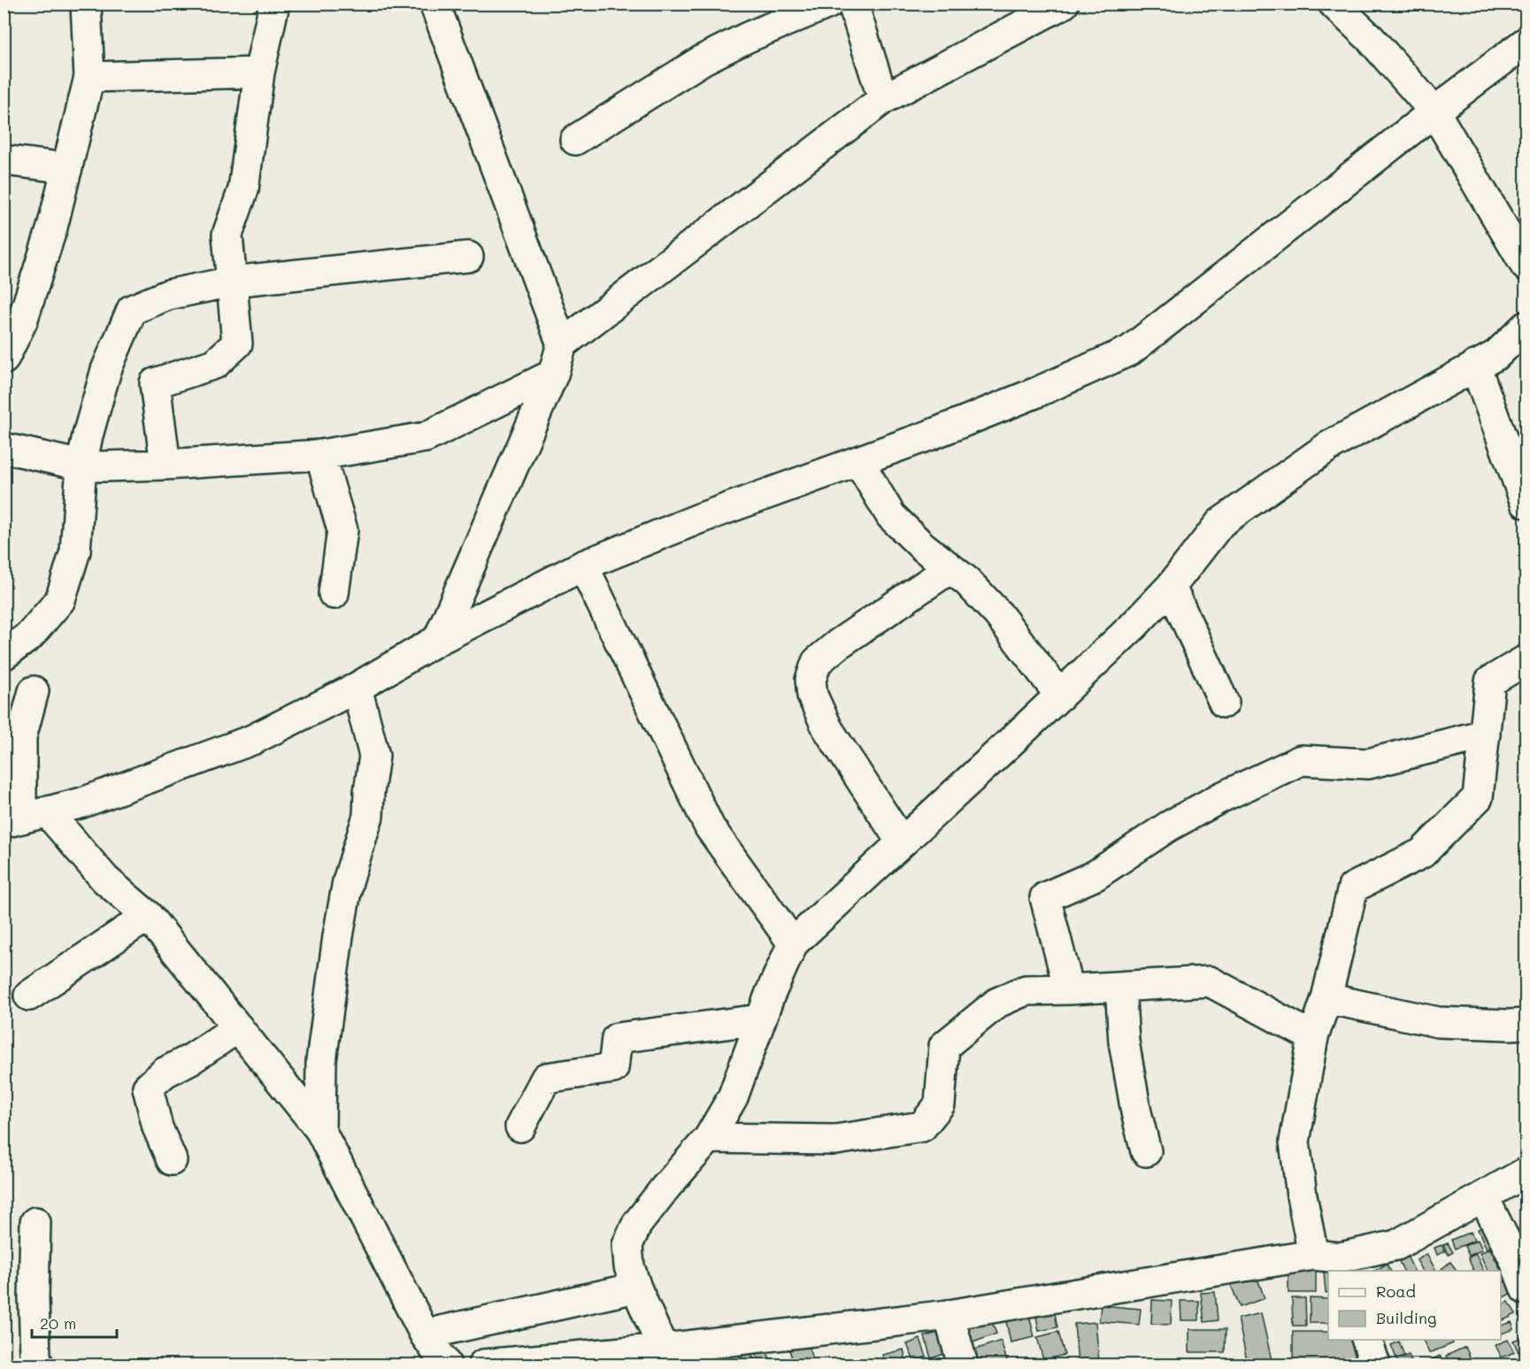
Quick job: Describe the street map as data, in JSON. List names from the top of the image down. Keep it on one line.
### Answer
{"legend":["Road","Building"],"scale_bar":"20 m"}
